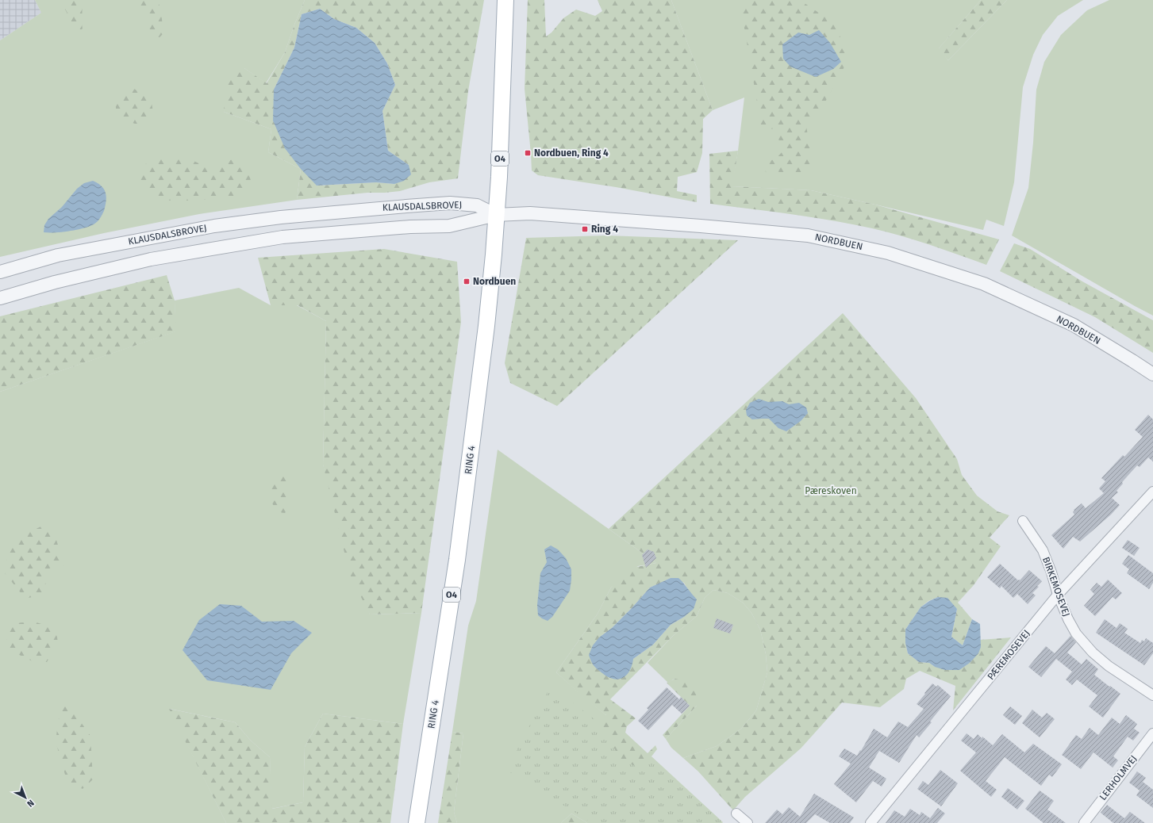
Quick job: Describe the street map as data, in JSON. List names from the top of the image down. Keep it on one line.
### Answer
{"streets":{"main road":["O4","RING 4"],"street":["KLAUSDALSBROVEJ","NORDBUEN","BIRKEMOSEVEJ","PÆREMOSEVEJ","LERHOLMVEJ"]},"crossings":[["KLAUSDALSBROVEJ","NORDBUEN"],["KLAUSDALSBROVEJ","RING 4"],["NORDBUEN","RING 4"],["BIRKEMOSEVEJ","PÆREMOSEVEJ"]],"parks":["Pæreskoven"],"places":{"transit":["Nordbuen, Ring 4","Ring 4","Nordbuen"]},"north":"bottom right"}
